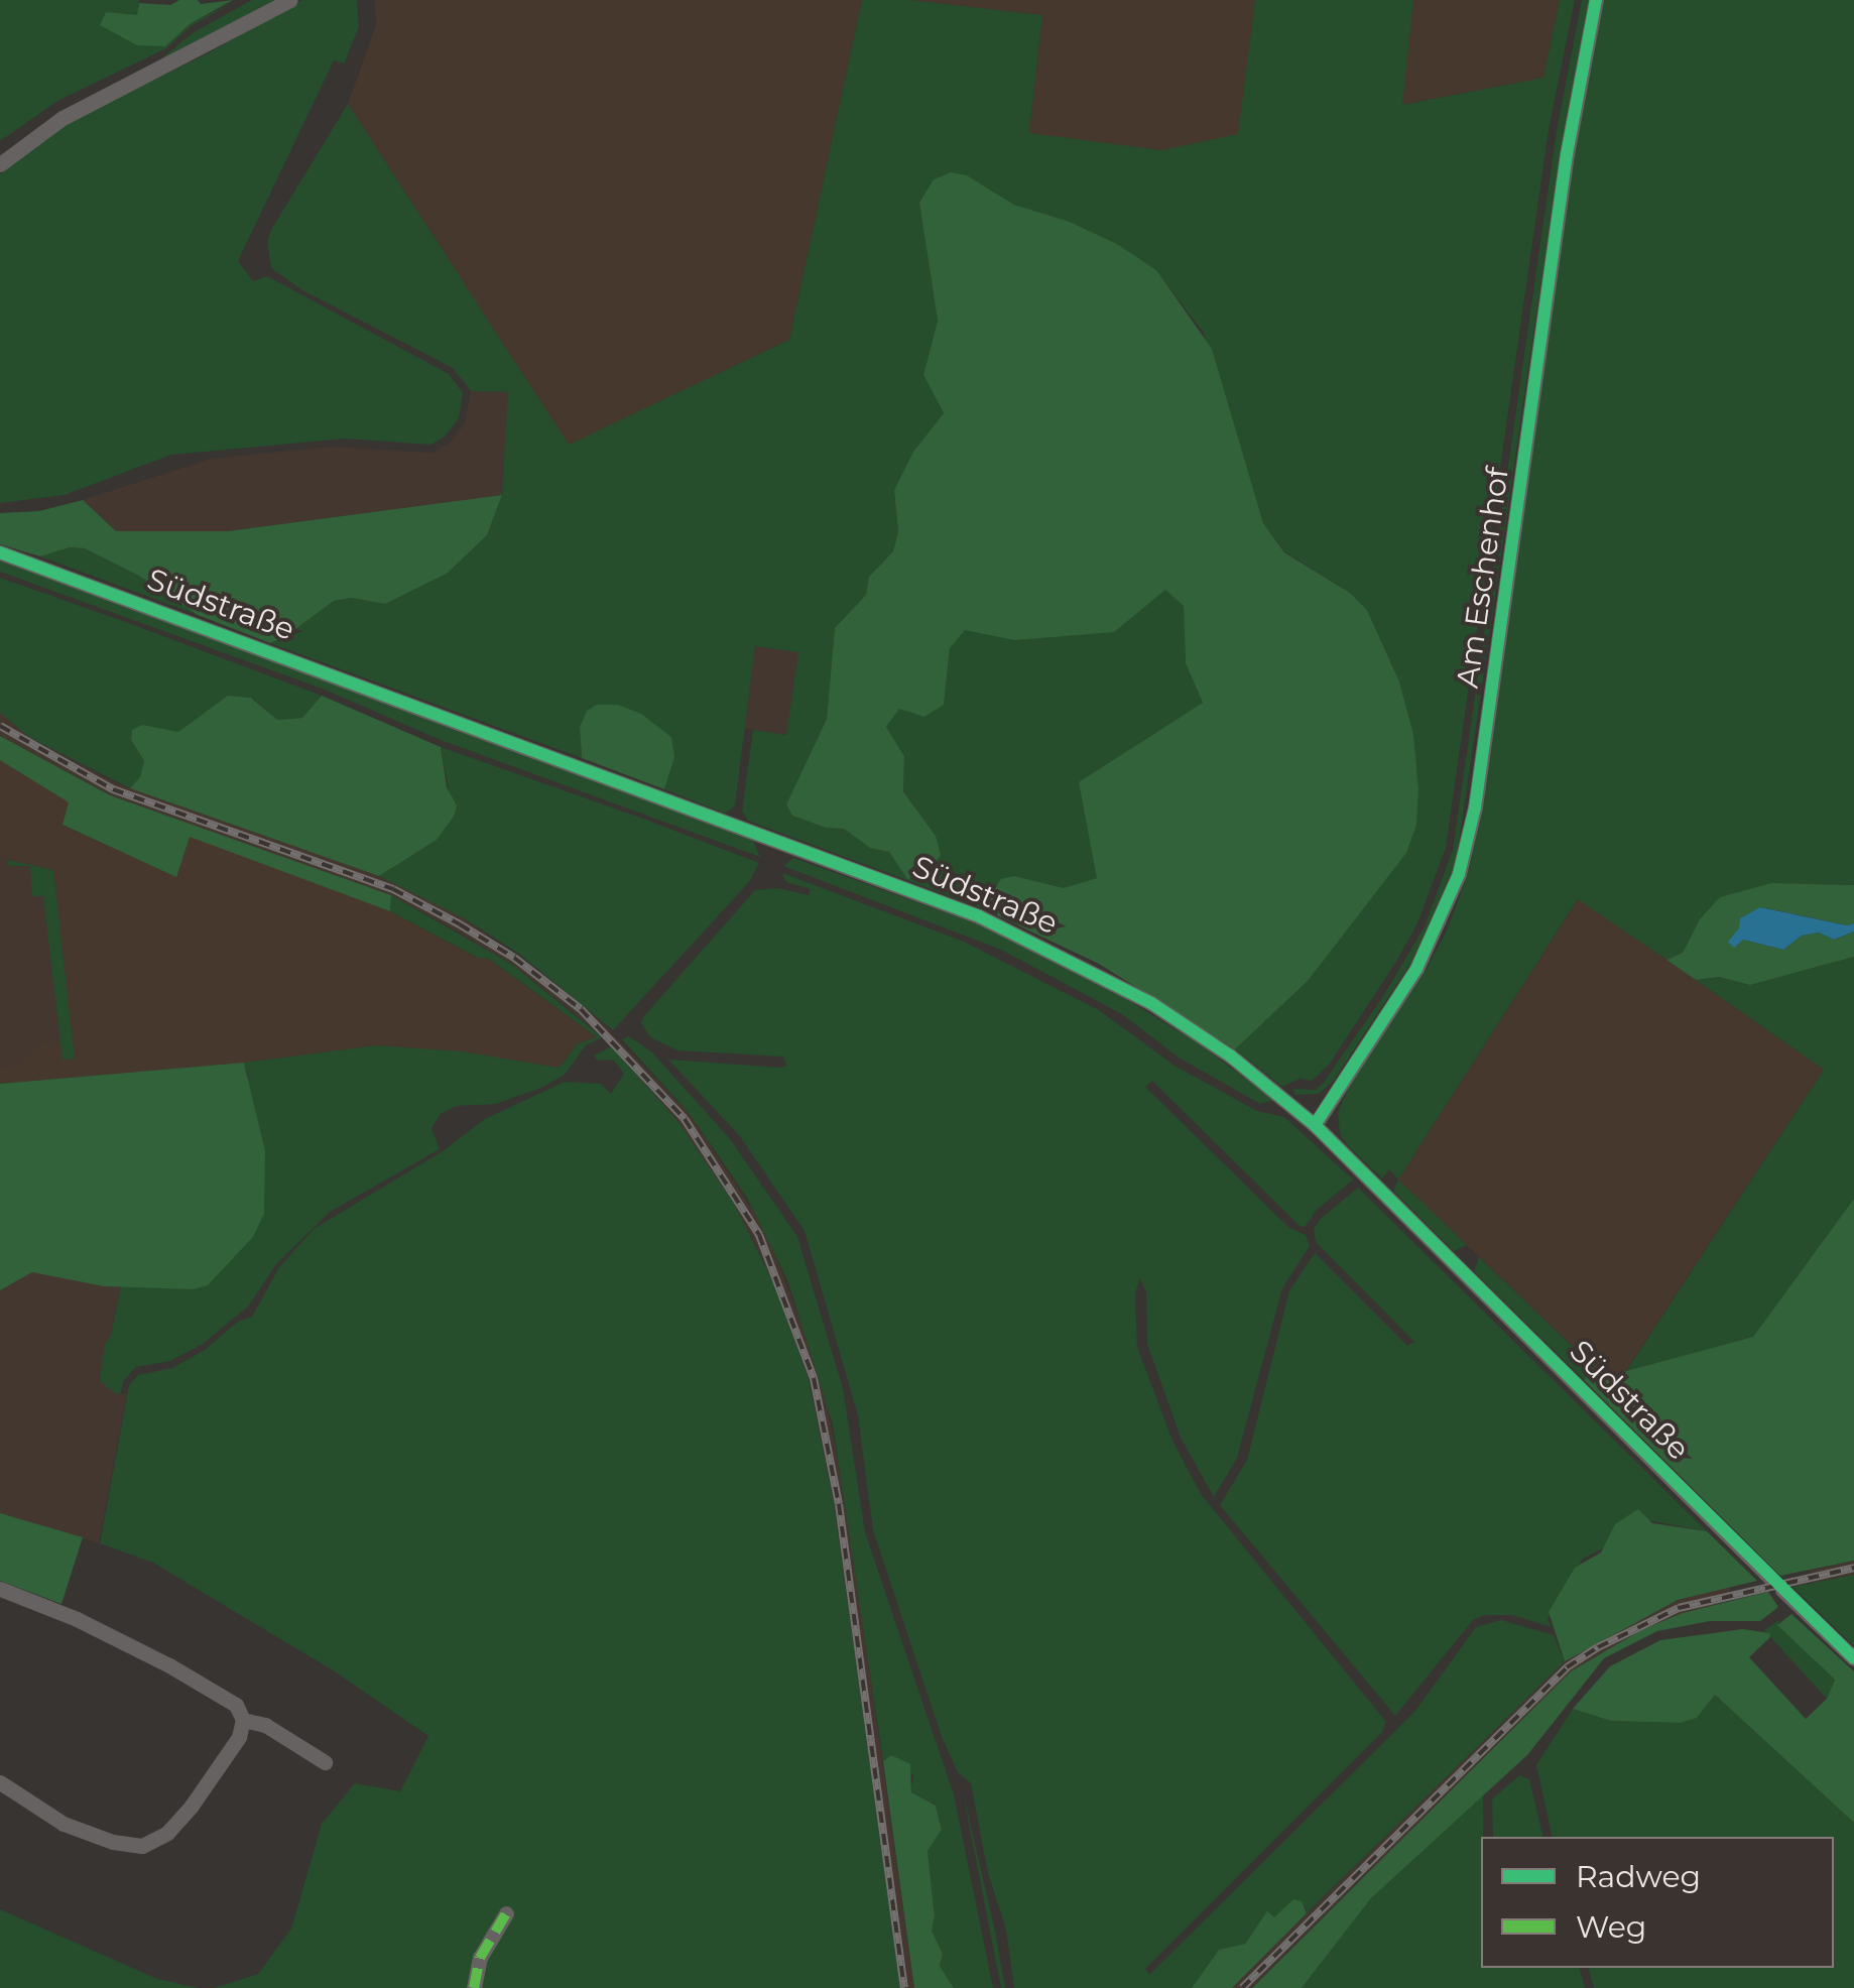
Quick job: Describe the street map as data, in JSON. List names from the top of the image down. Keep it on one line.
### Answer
{"streets":{"street":["Am Eschenhof","Südstraße"]},"crossings":[["Am Eschenhof","Südstraße"]],"legend":["Radweg","Weg"]}
